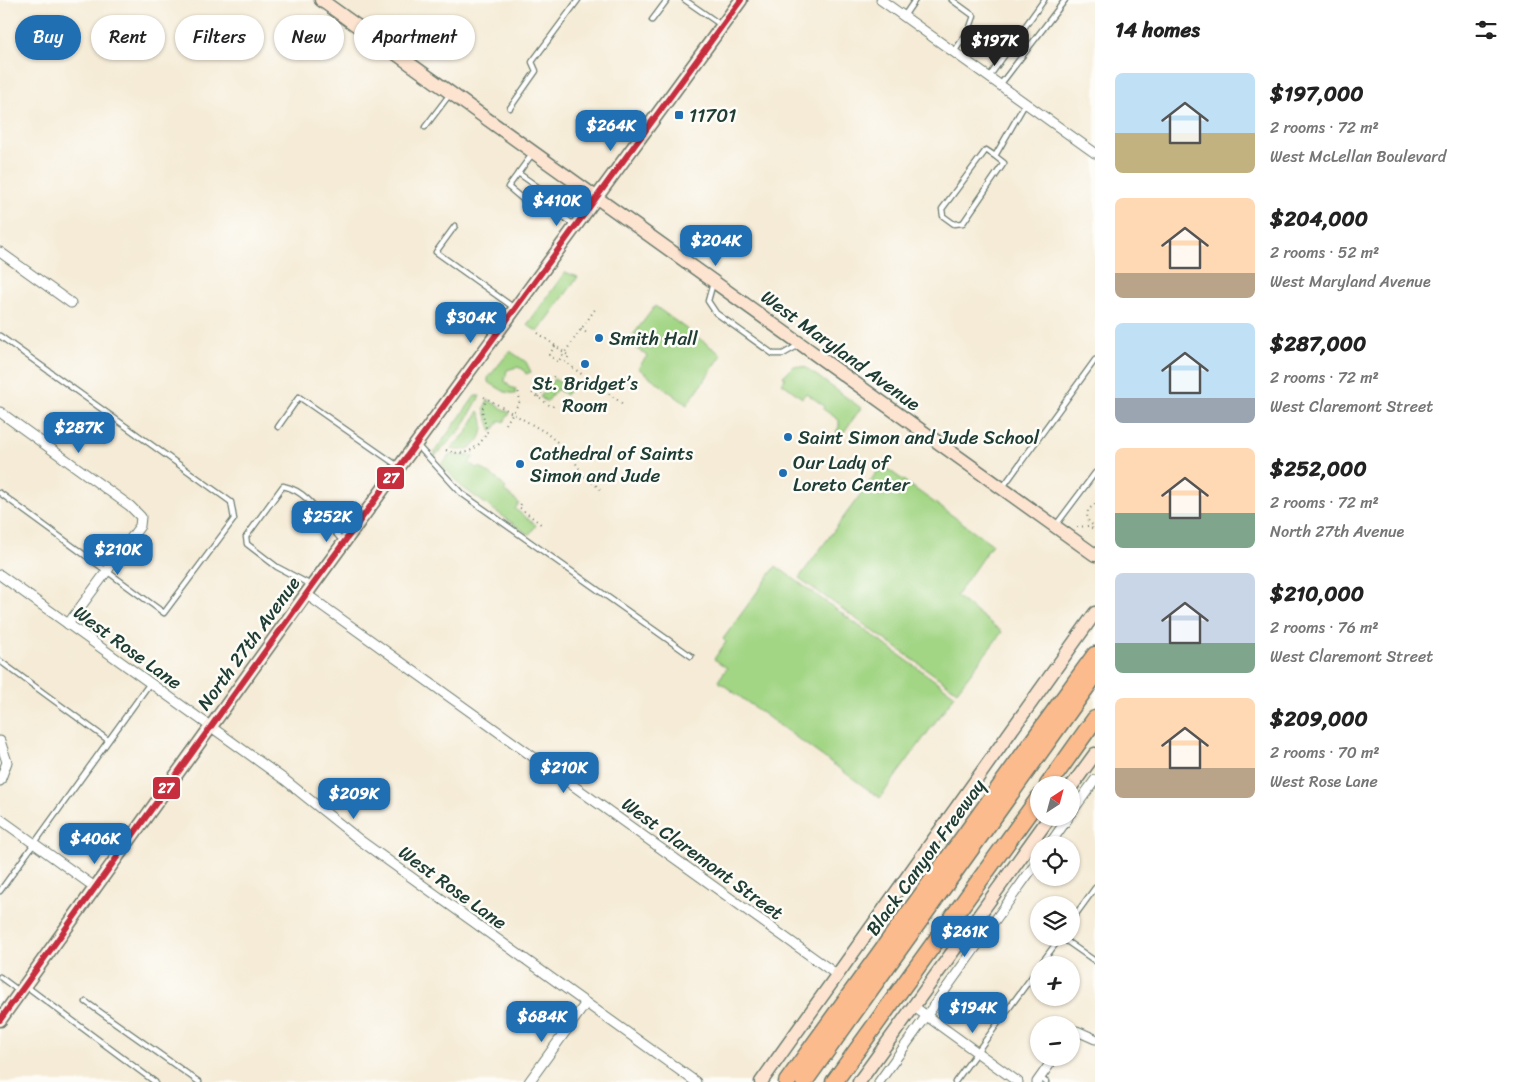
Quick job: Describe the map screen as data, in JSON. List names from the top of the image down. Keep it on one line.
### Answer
{"streets":{"highway":["Black Canyon Freeway"],"main road":["West Maryland Avenue","North 27th Avenue"],"street":["West Rose Lane","West Claremont Street"]},"crossings":[["West Maryland Avenue","North 27th Avenue"],["North 27th Avenue","West Rose Lane"],["North 27th Avenue","West Claremont Street"]],"places":{"transit":["11701"],"other":["Smith Hall","St. Bridget’s Room","Saint Simon and Jude School","Cathedral of Saints Simon and Jude","Our Lady of Loreto Center"]},"lines":["transit line 27"],"north":"top right","page":{"heading":"14 homes","chip":["Buy","Rent","Filters","New","Apartment"],"price":["$197K","$264K","$410K","$204K","$304K","$287K","$252K","$210K","$210K","$209K","$406K","$261K","$194K","$684K"],"list":[{"name":"$197,000","note":"2 rooms · 72 m² · West McLellan Boulevard"},{"name":"$204,000","note":"2 rooms · 52 m² · West Maryland Avenue"},{"name":"$287,000","note":"2 rooms · 72 m² · West Claremont Street"},{"name":"$252,000","note":"2 rooms · 72 m² · North 27th Avenue"},{"name":"$210,000","note":"2 rooms · 76 m² · West Claremont Street"},{"name":"$209,000","note":"2 rooms · 70 m² · West Rose Lane"}],"map_buttons":["+","−"]}}
